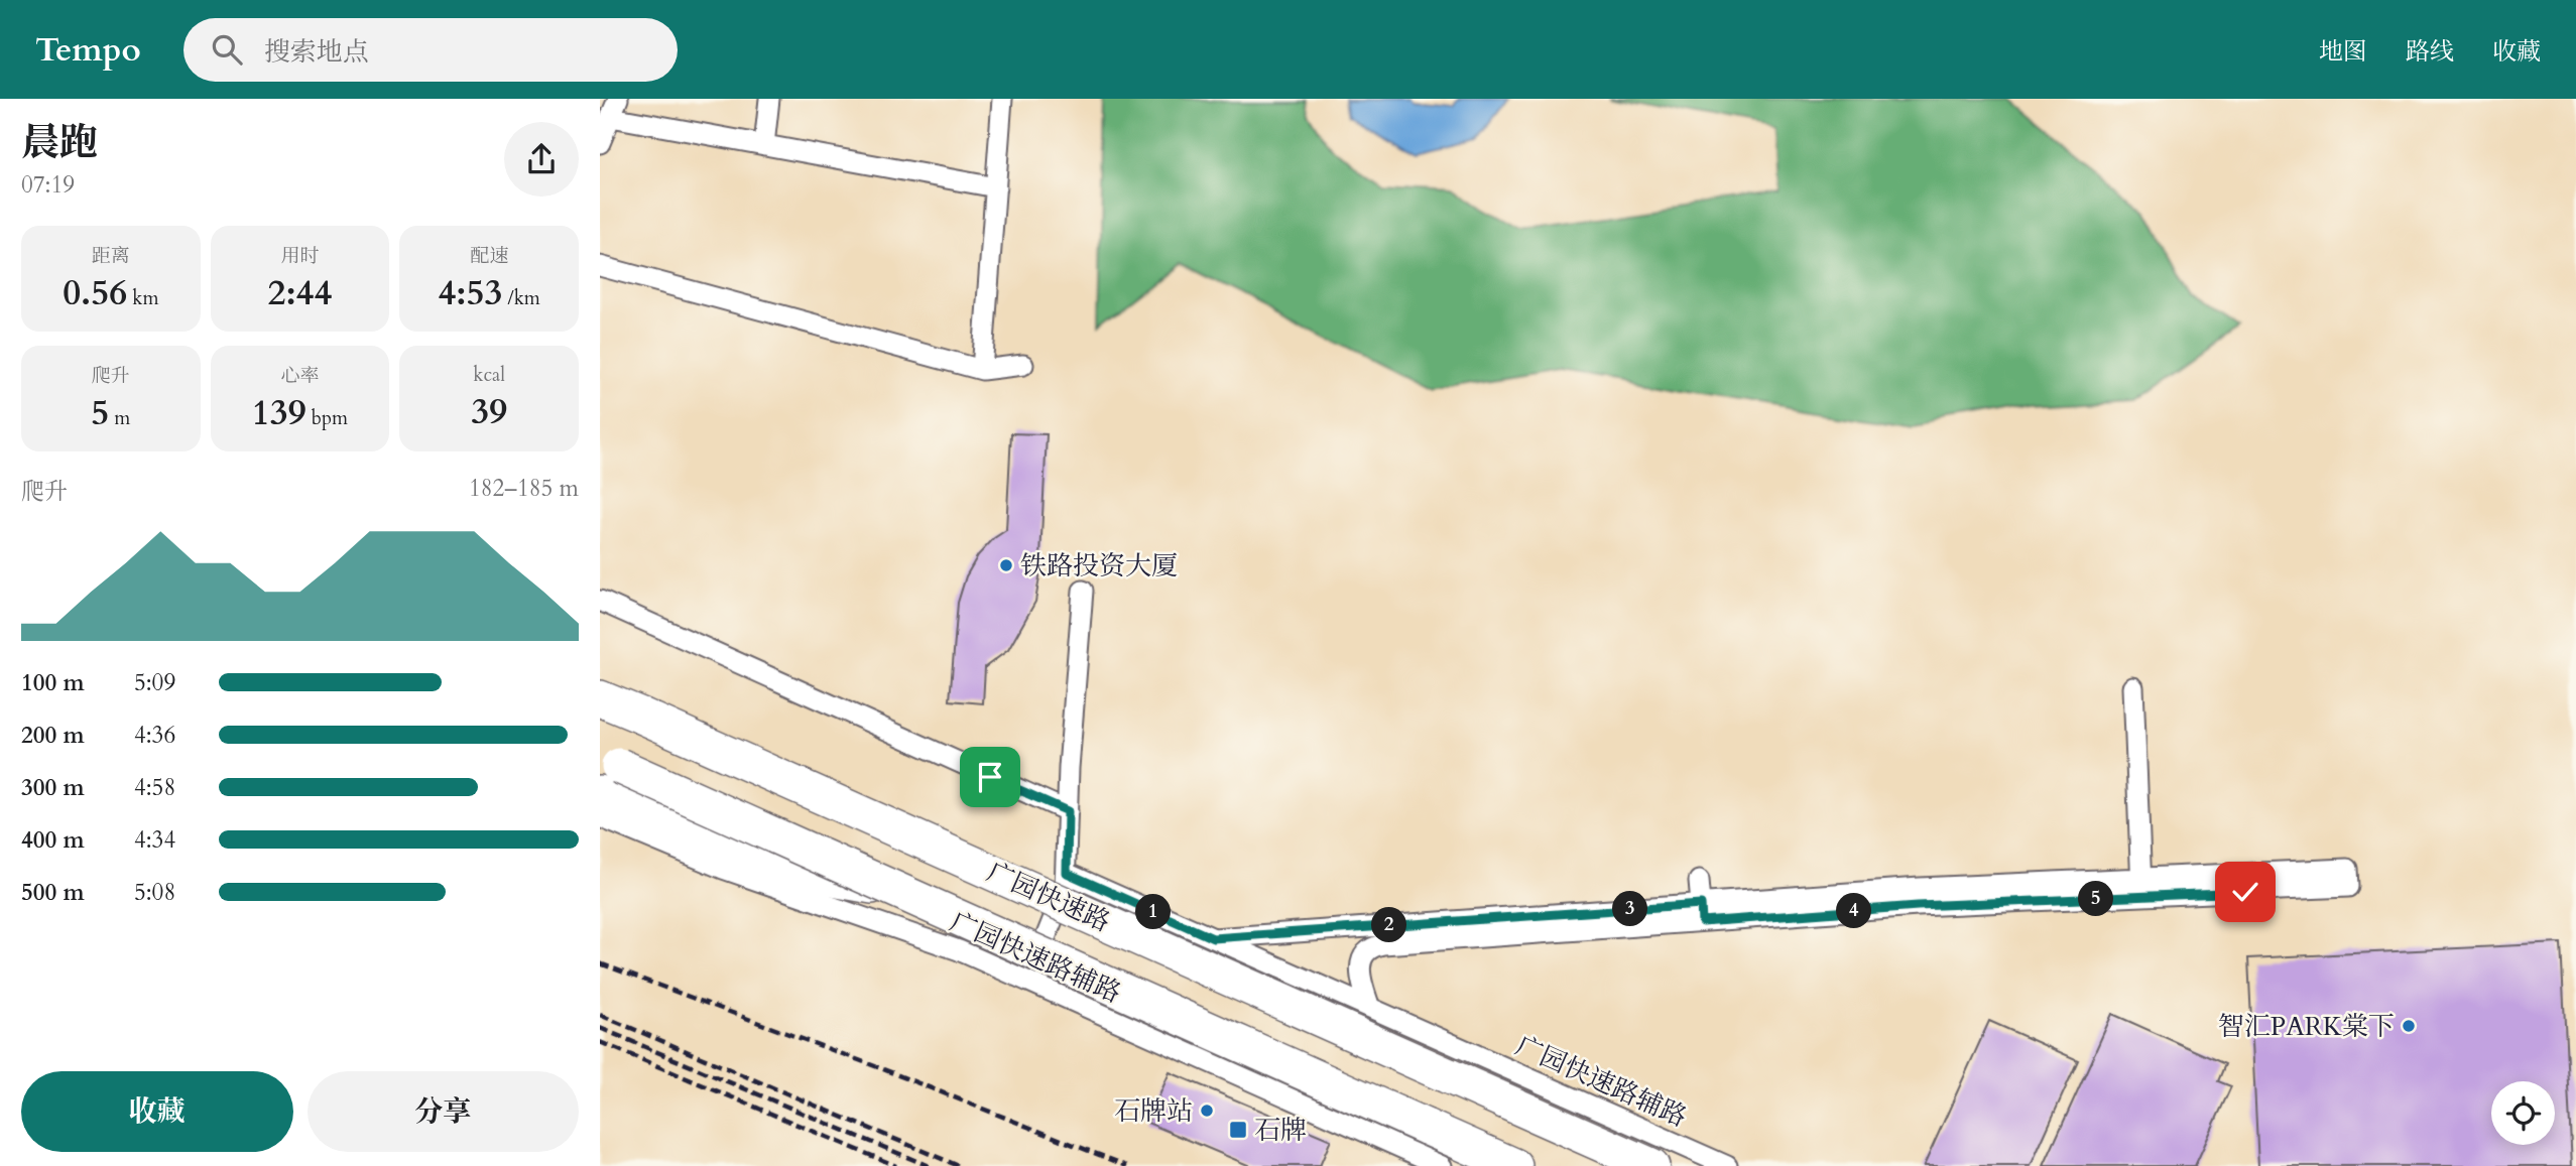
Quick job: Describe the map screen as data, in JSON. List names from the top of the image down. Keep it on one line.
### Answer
{"streets":{"highway":["广园快速路"],"street":["广园快速路辅路"]},"places":{"other":["铁路投资大厦","智汇PARK棠下","石牌站"],"transit":["石牌"]},"page":{"header":"Tempo","search":"搜索地点","nav":["地图","路线","收藏"],"heading":["晨跑","07:19"],"stats":[["距离","0.56 km"],["用时","2:44"],["配速","4:53 /km"],["爬升","5 m"],["心率","139 bpm"],["kcal","39"]],"chart":["爬升","182–185 m"],"list":[{"name":"100 m","note":"5:09"},{"name":"200 m","note":"4:36"},{"name":"300 m","note":"4:58"},{"name":"400 m","note":"4:34"},{"name":"500 m","note":"5:08"}],"pins":["5","3","4","1","2"],"buttons":["收藏","分享"]}}
